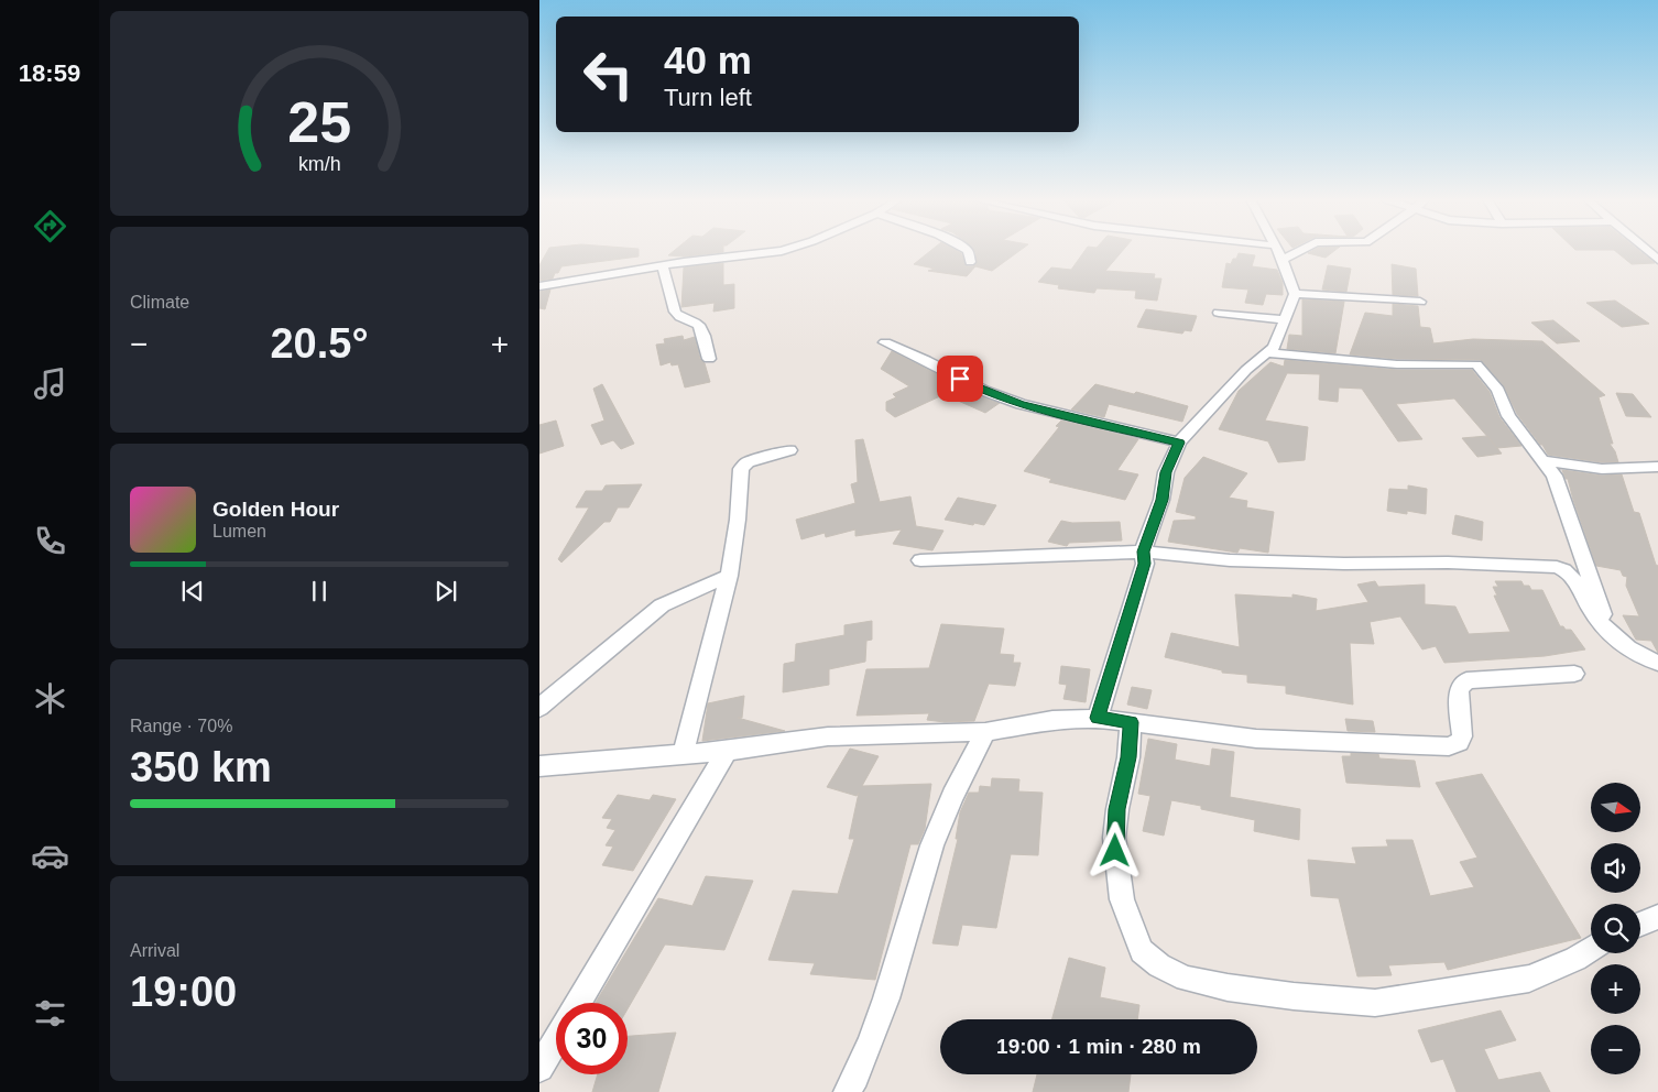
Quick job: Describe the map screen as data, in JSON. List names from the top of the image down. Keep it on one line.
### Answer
{"north":"right","page":{"tabs":"18:59","turn":["40 m","Turn left"],"tile":["Climate",["Range · 70%","350 km"],["Arrival","19:00"]],"heat":["−","20.5°","+"],"song":["Golden Hour","Lumen"],"map_buttons":["+","−"],"limit":"30","trip":"19:00 · 1 min · 280 m","gauge":["25","km/h"]}}
